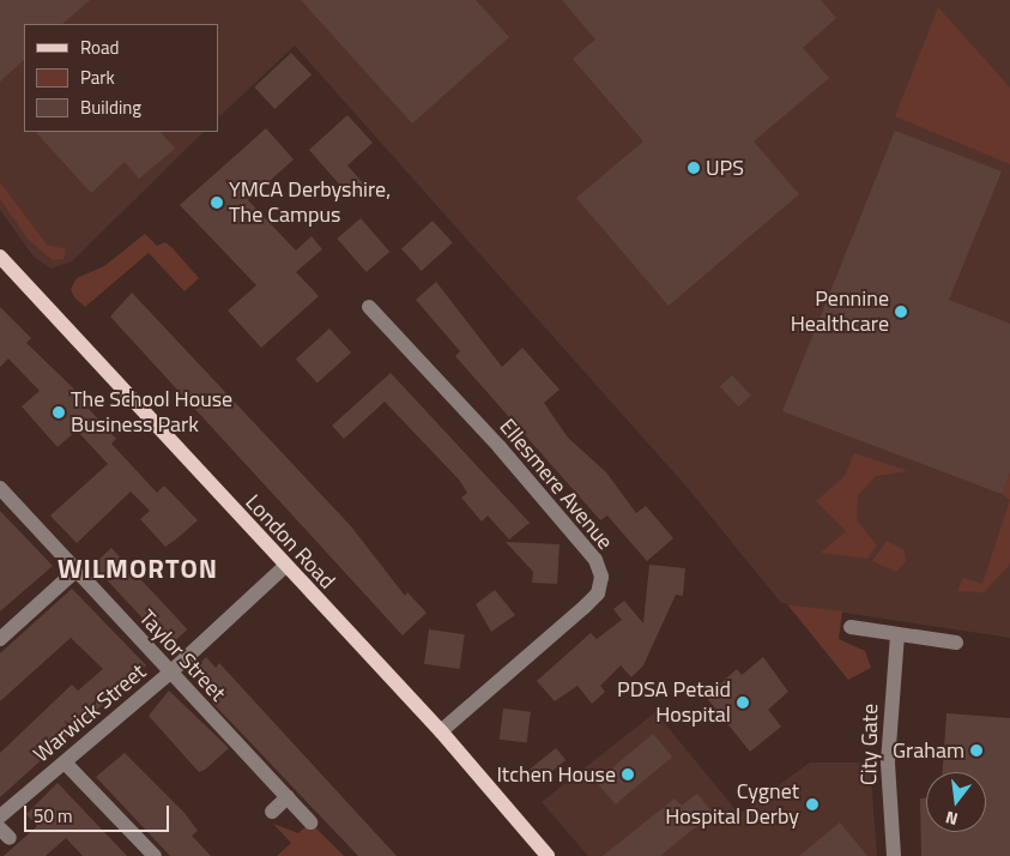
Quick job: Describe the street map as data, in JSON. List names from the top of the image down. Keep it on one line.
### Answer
{"streets":{"main road":["London Road"],"street":["Ellesmere Avenue","Taylor Street","Warwick Street","City Gate"]},"crossings":[["Ellesmere Avenue","London Road"],["London Road","Warwick Street"],["Taylor Street","Warwick Street"]],"districts":["WILMORTON"],"places":["UPS","YMCA Derbyshire, The Campus","Pennine Healthcare","The School House Business Park","PDSA Petaid Hospital","Graham","Itchen House","Cygnet Hospital Derby"],"legend":["Road","Park","Building"],"scale_bar":"50 m","north":"bottom"}
